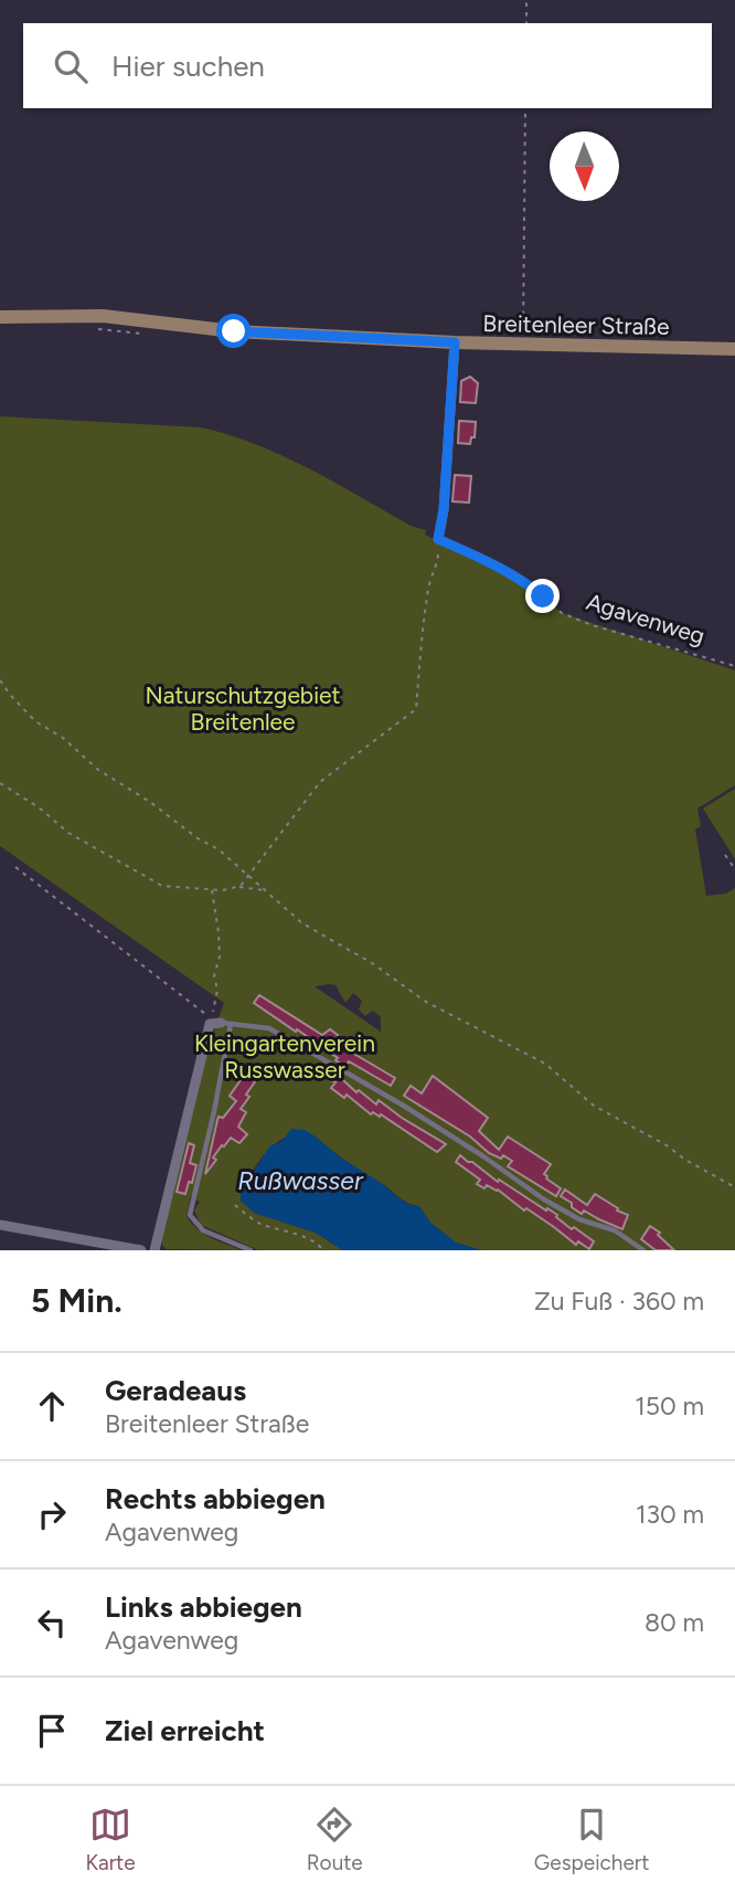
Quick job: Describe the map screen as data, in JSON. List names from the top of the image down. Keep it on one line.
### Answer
{"streets":{"main road":["Breitenleer Straße"],"path":["Agavenweg"]},"water":["Rußwasser"],"parks":["Naturschutzgebiet Breitenlee","Kleingartenverein Russwasser"],"north":"bottom","page":{"search":"Hier suchen","heading":["5 Min.","Zu Fuß · 360 m"],"list":[["Geradeaus","Breitenleer Straße","150 m"],["Rechts abbiegen","Agavenweg","130 m"],["Links abbiegen","Agavenweg","80 m"],"Ziel erreicht"],"nav":["Karte","Route","Gespeichert"]}}
